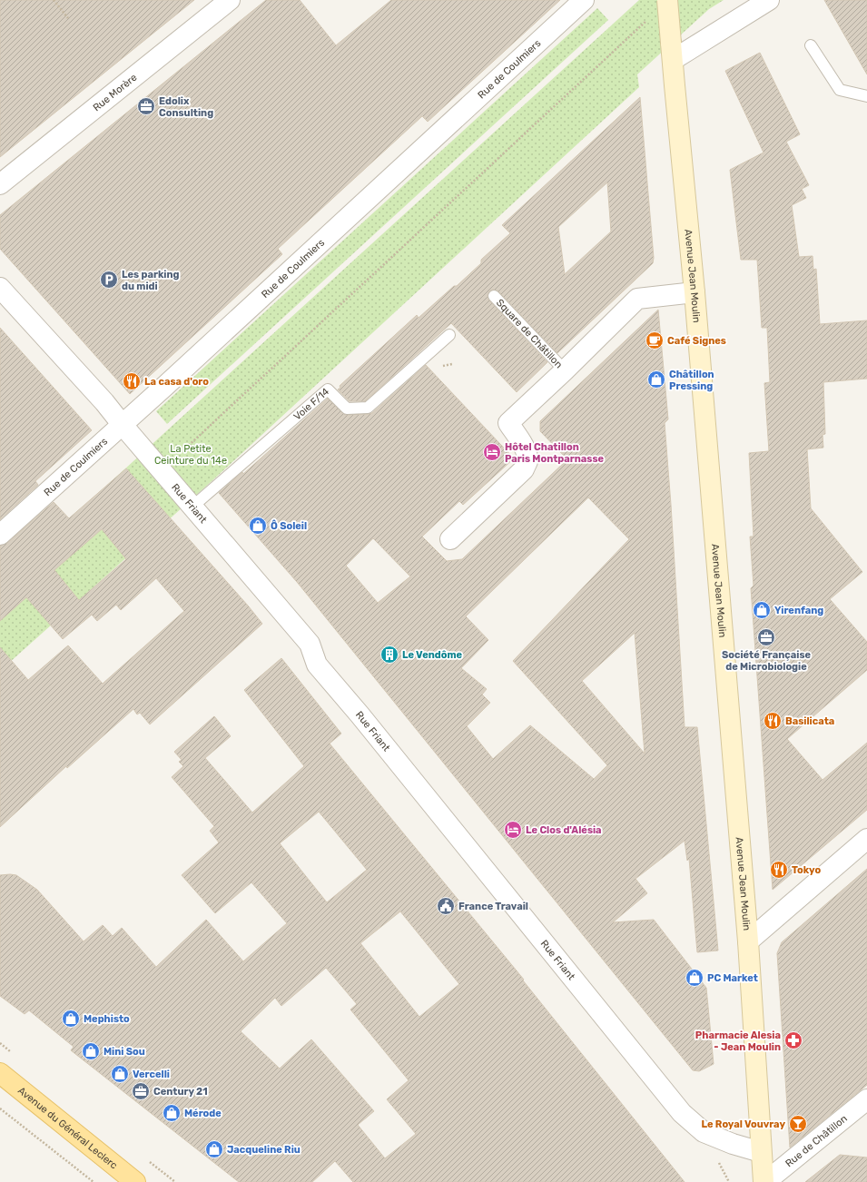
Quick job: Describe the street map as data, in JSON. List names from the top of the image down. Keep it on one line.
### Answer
{"streets":{"main road":["Avenue Jean Moulin","Avenue du Général Leclerc"],"street":["Rue de Coulmiers","Rue Morère","Square de Châtillon","Rue Friant","Rue de Châtillon"],"lane":["Voie F/14"]},"crossings":[["Rue de Coulmiers","Rue Friant"],["Avenue Jean Moulin","Square de Châtillon"],["Avenue Jean Moulin","Rue Friant"],["Avenue Jean Moulin","Rue de Châtillon"],["Voie F/14","Rue Friant"]],"parks":["La Petite Ceinture du 14e"],"places":{"office":["Edolix Consulting","Société Française de Microbiologie","Century 21"],"parking":["Les parking du midi"],"cafe":["Café Signes"],"shop":["Châtillon Pressing","Ô Soleil","Yirenfang","PC Market","Mephisto","Mini Sou","Vercelli","Mérode","Jacqueline Riu"],"restaurant":["La casa d'oro","Basilicata","Tokyo"],"hotel":["Hôtel Chatillon Paris Montparnasse","Le Clos d'Alésia"],"building":["Le Vendôme"],"public building":["France Travail"],"pharmacy":["Pharmacie Alesia - Jean Moulin"],"bar":["Le Royal Vouvray"]}}
